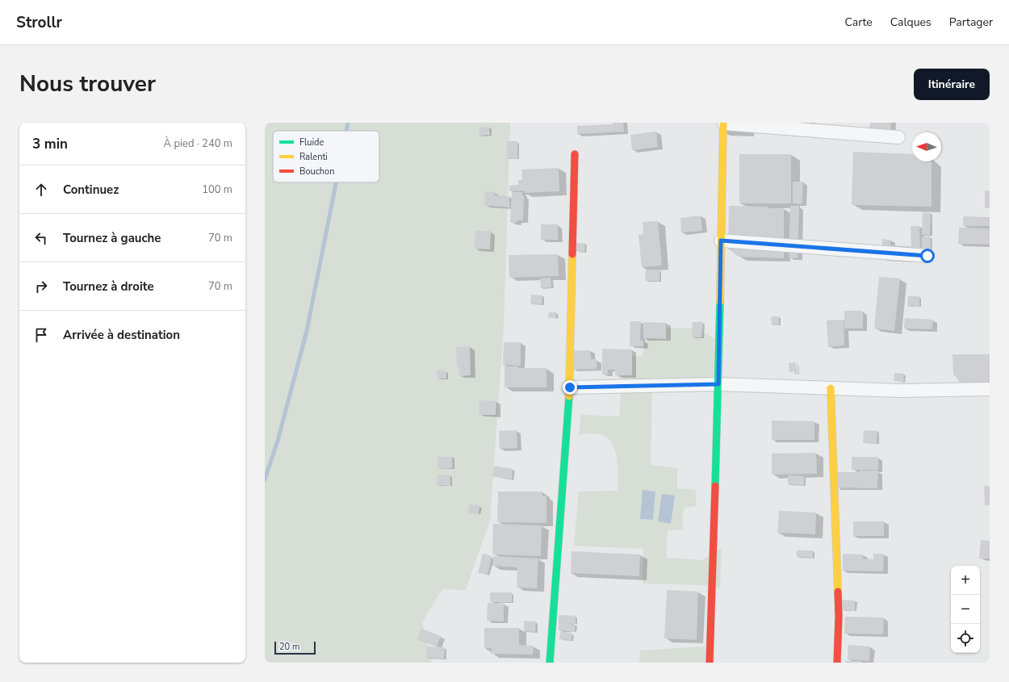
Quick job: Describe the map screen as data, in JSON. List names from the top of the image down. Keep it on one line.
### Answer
{"legend":["Fluide","Ralenti","Bouchon"],"scale_bar":"20 m","north":"left","page":{"header":"Strollr","nav":["Carte","Calques","Partager"],"title":"Nous trouver","buttons":"Itinéraire","heading":["3 min","À pied · 240 m"],"list":[["Continuez","100 m"],["Tournez à gauche","70 m"],["Tournez à droite","70 m"],"Arrivée à destination"],"map_buttons":["+","−"],"scale":"20 m"}}
